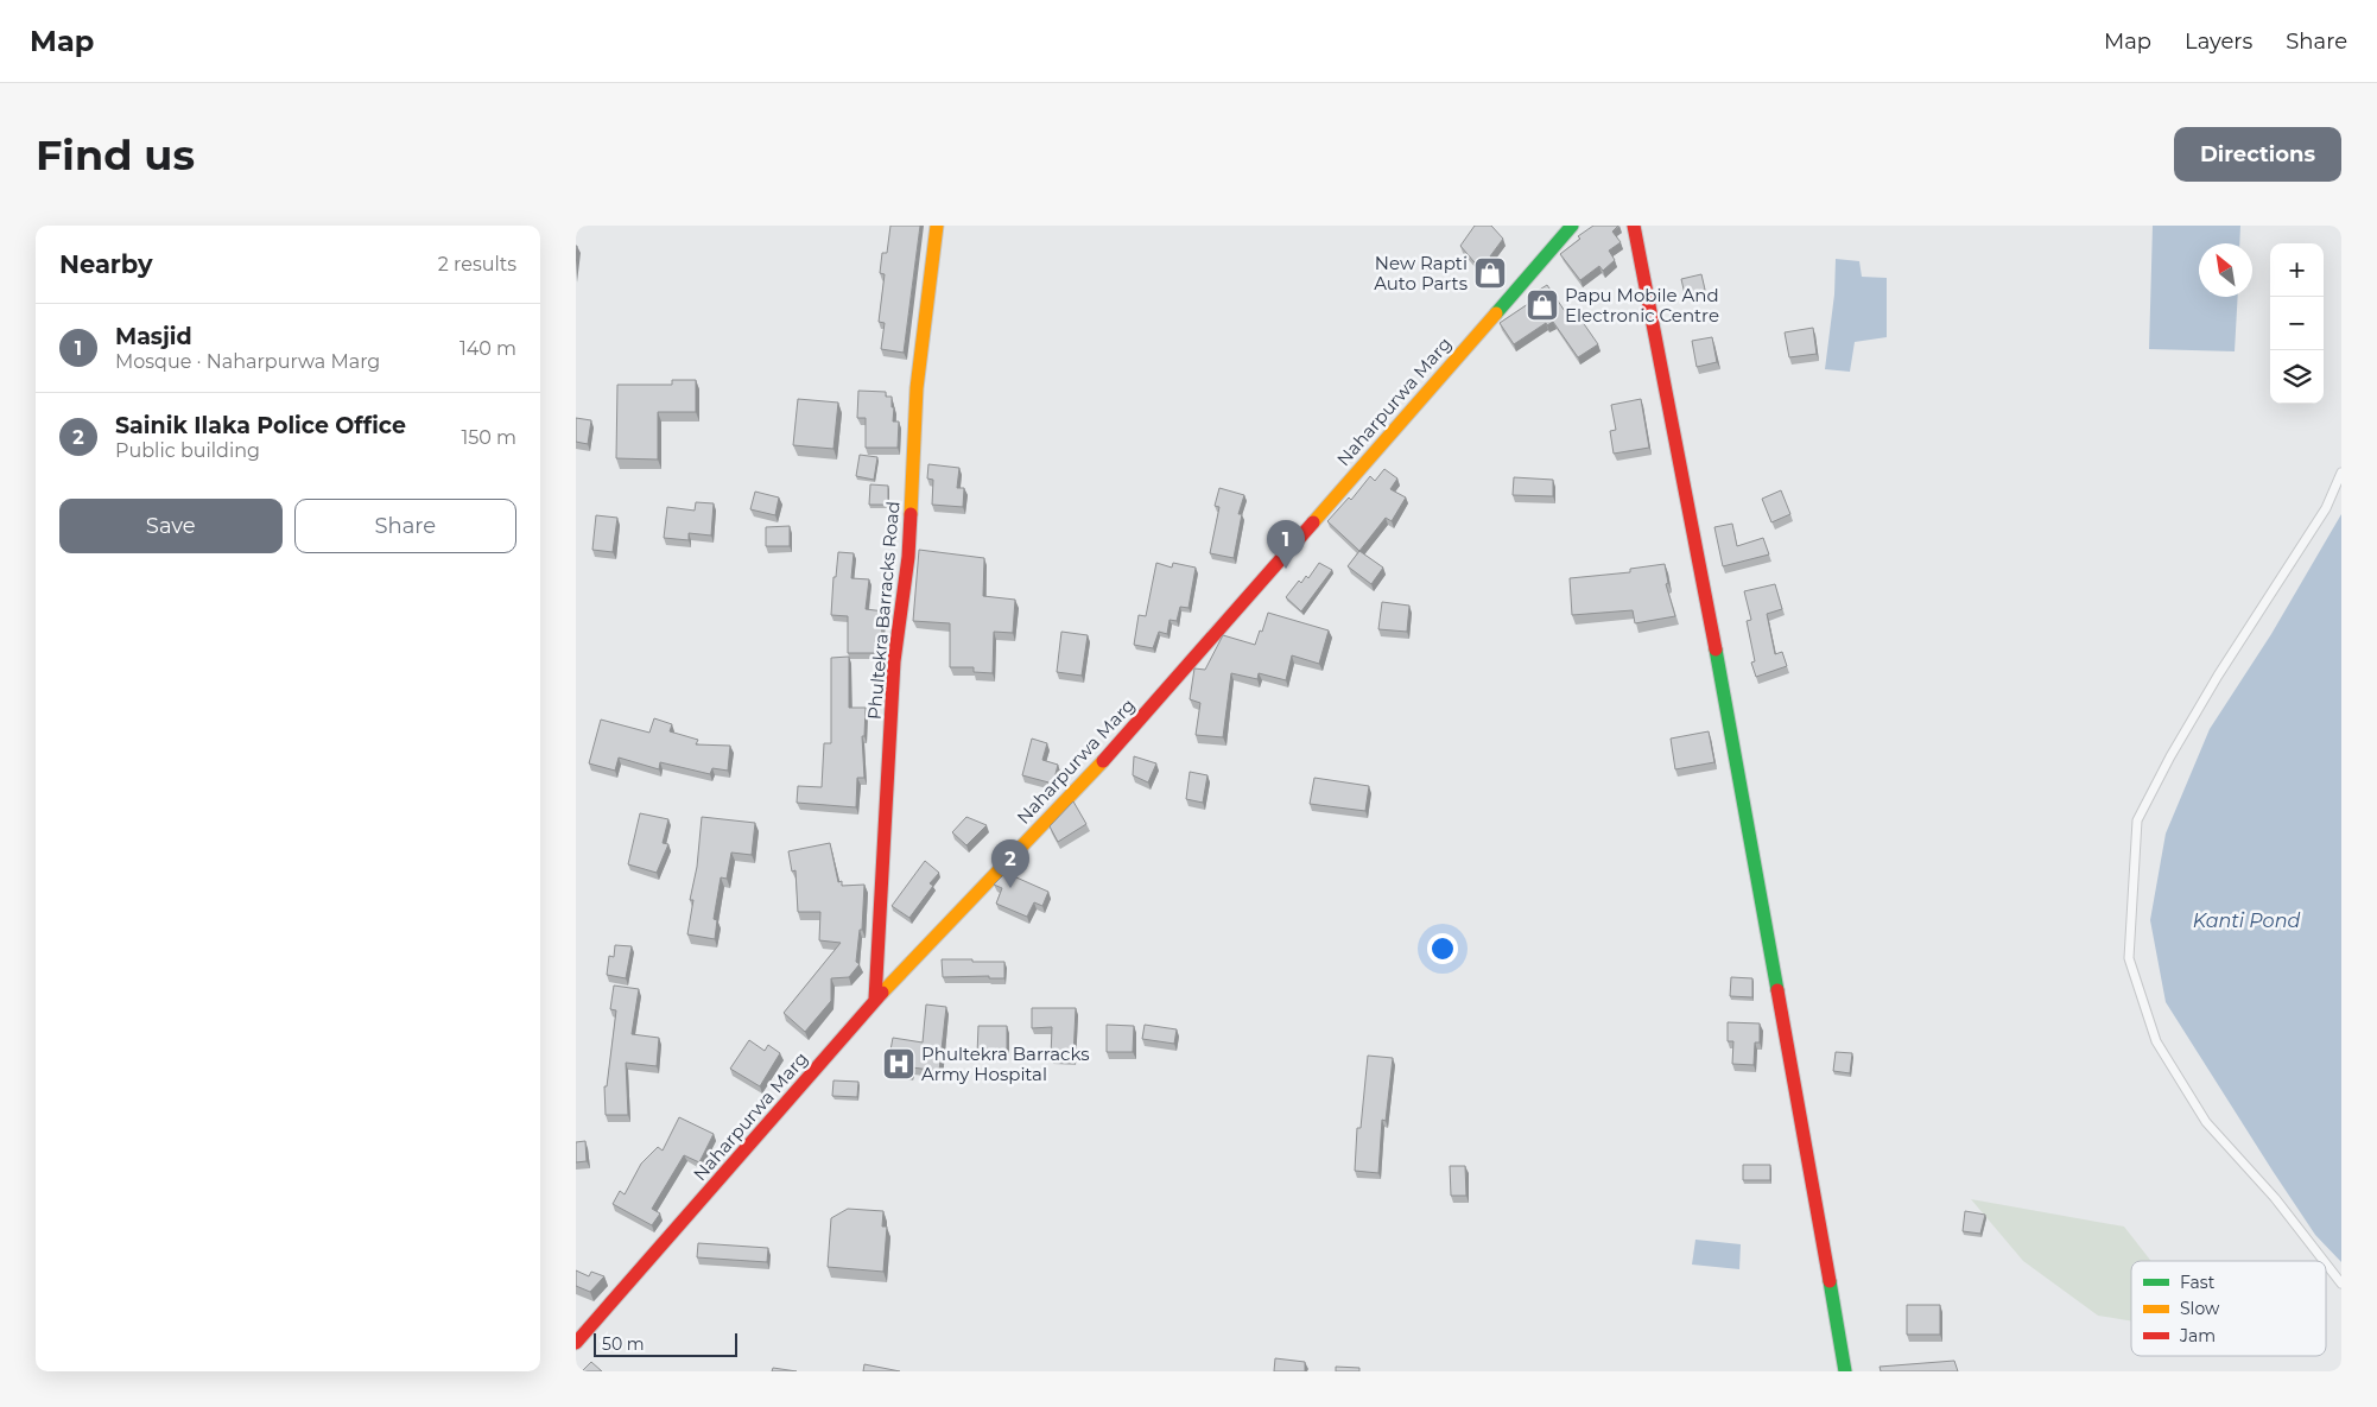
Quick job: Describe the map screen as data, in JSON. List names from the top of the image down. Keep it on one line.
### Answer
{"streets":{"street":["Naharpurwa Marg","Phultekra Barracks Road"]},"crossings":[["Naharpurwa Marg","Phultekra Barracks Road"]],"water":["Kanti Pond"],"places":{"shop":["New Rapti Auto Parts","Papu Mobile And Electronic Centre"],"hospital":["Phultekra Barracks Army Hospital"]},"legend":["Fast","Slow","Jam"],"scale_bar":"50 m","north":"top left","page":{"header":"Map","nav":["Map","Layers","Share"],"buttons":["Directions",["Save","Share"]],"title":"Find us","heading":["Nearby","2 results"],"map_buttons":["+","−"],"list":[{"mark":"1","name":"Masjid","note":"Mosque · Naharpurwa Marg","value":"140 m"},{"mark":"2","name":"Sainik Ilaka Police Office","note":"Public building","value":"150 m"}],"pins":["1","2"],"scale":"50 m"}}
